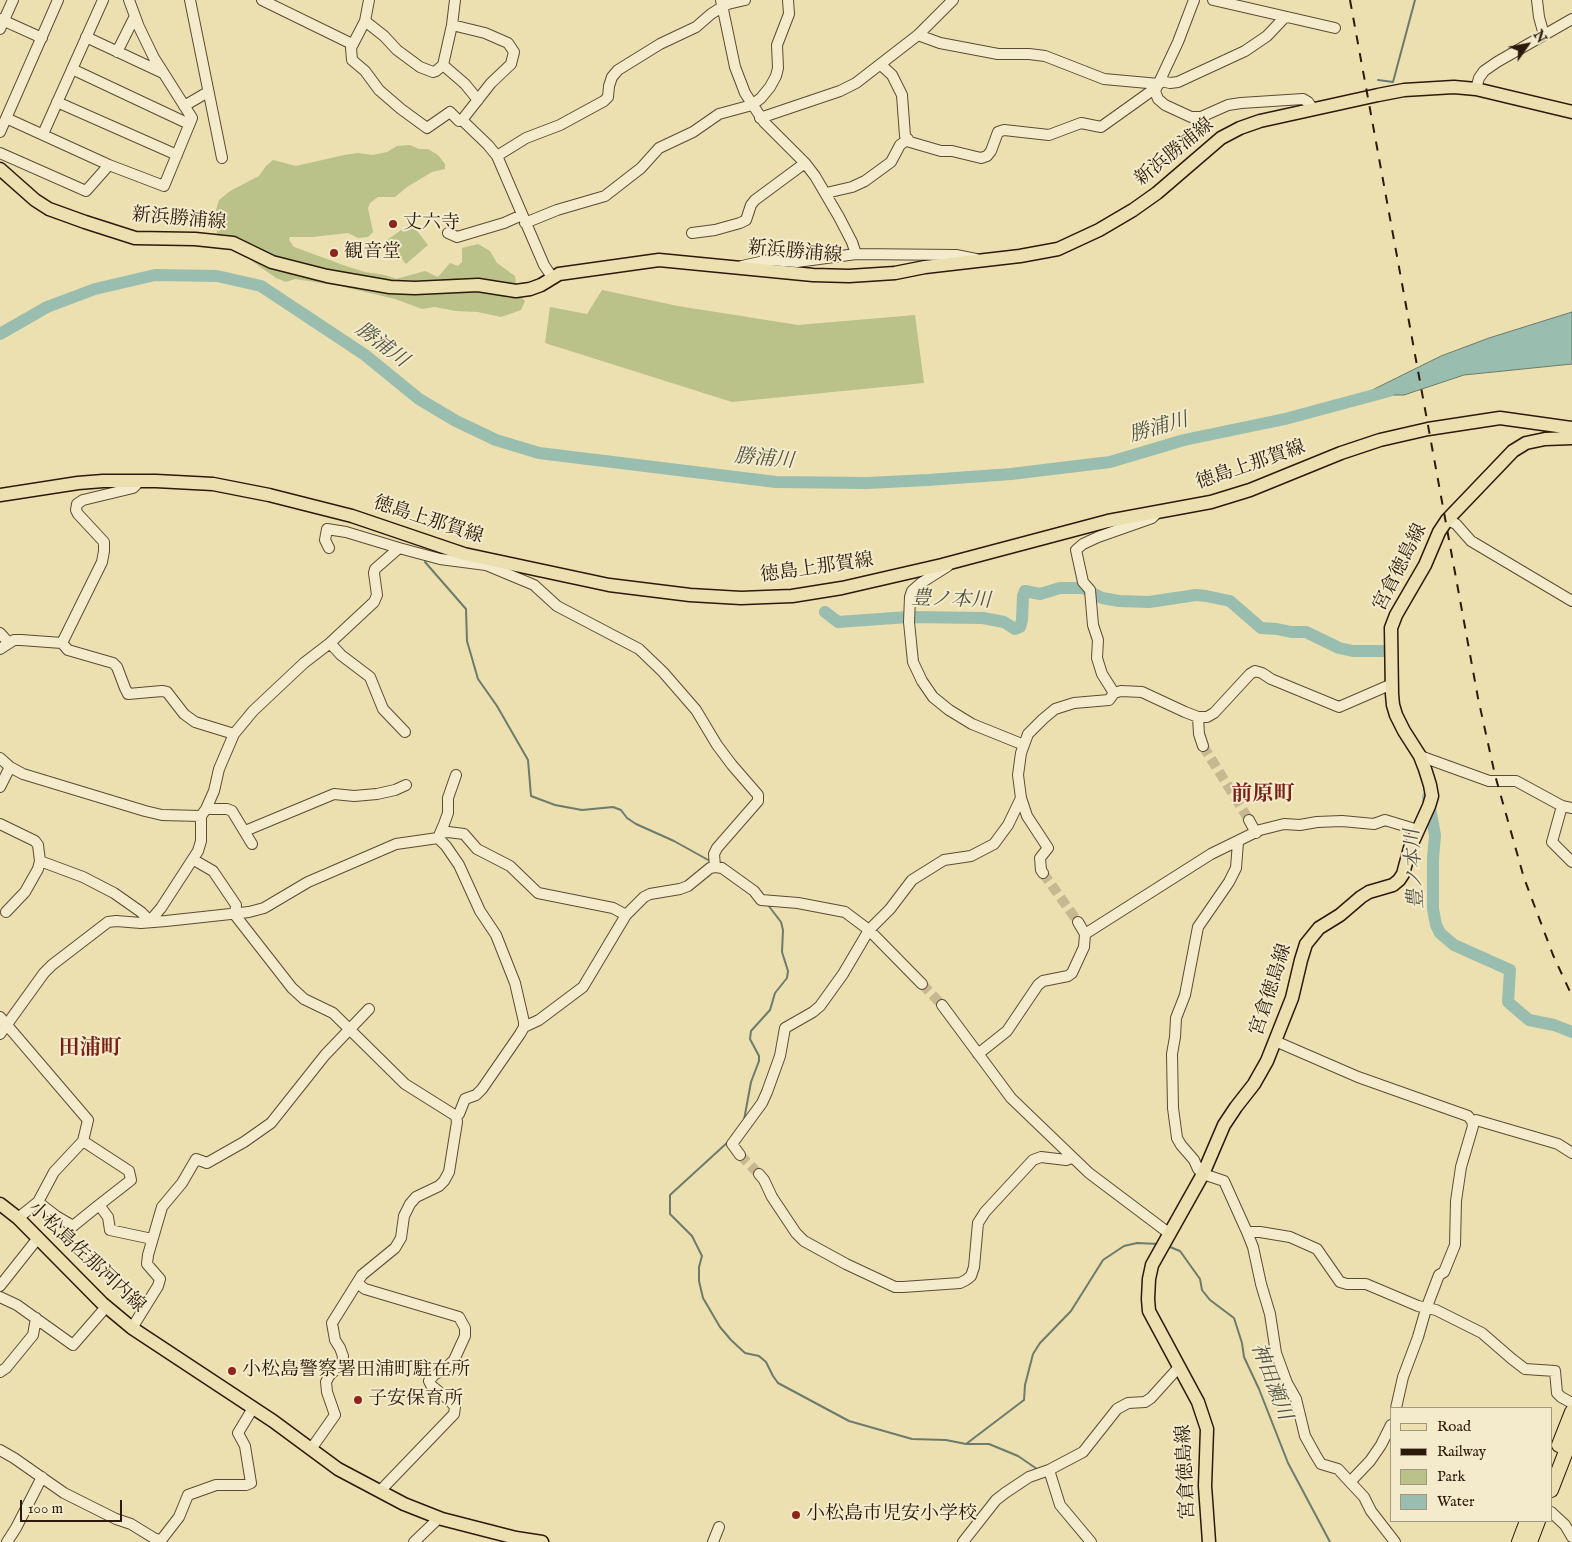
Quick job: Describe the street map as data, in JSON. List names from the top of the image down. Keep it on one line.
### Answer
{"streets":{"main road":["新浜勝浦線","徳島上那賀線","宮倉徳島線","小松島佐那河内線"]},"districts":["前原町","田浦町"],"water":["勝浦川","豊ノ本川","神田瀬川"],"places":["丈六寺","観音堂","小松島警察署田浦町駐在所","子安保育所","小松島市児安小学校"],"legend":["Road","Railway","Park","Water"],"scale_bar":"100 m","north":"top right"}
